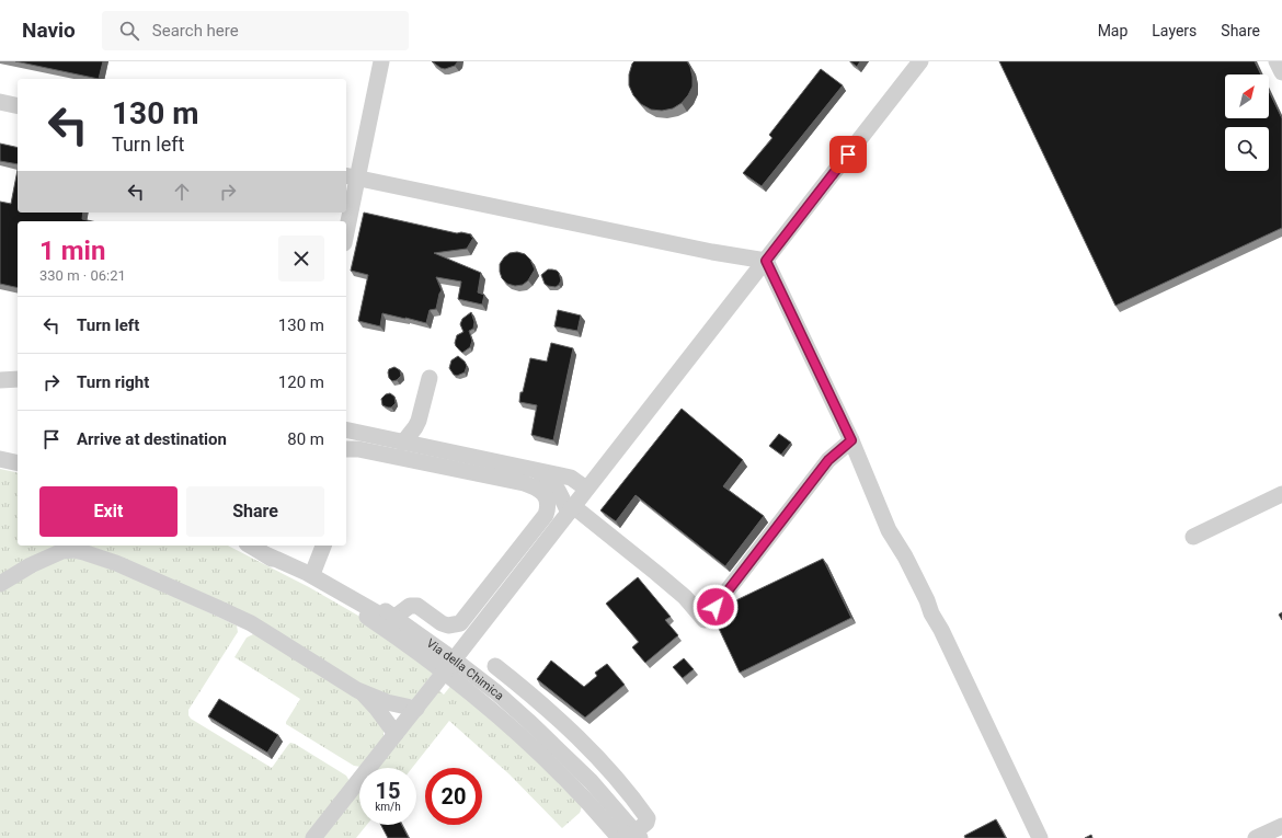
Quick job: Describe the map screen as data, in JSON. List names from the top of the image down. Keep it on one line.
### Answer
{"streets":{"lane":["Via della Chimica"]},"north":"top right","page":{"header":"Navio","search":"Search here","nav":["Map","Layers","Share"],"turn":["130 m","Turn left"],"heading":["1 min","330 m · 06:21"],"list":[{"name":"Turn left","value":"130 m"},{"name":"Turn right","value":"120 m"},{"name":"Arrive at destination","value":"80 m"}],"buttons":["Exit","Share"],"speed":"15 km/h","limit":"20"}}
